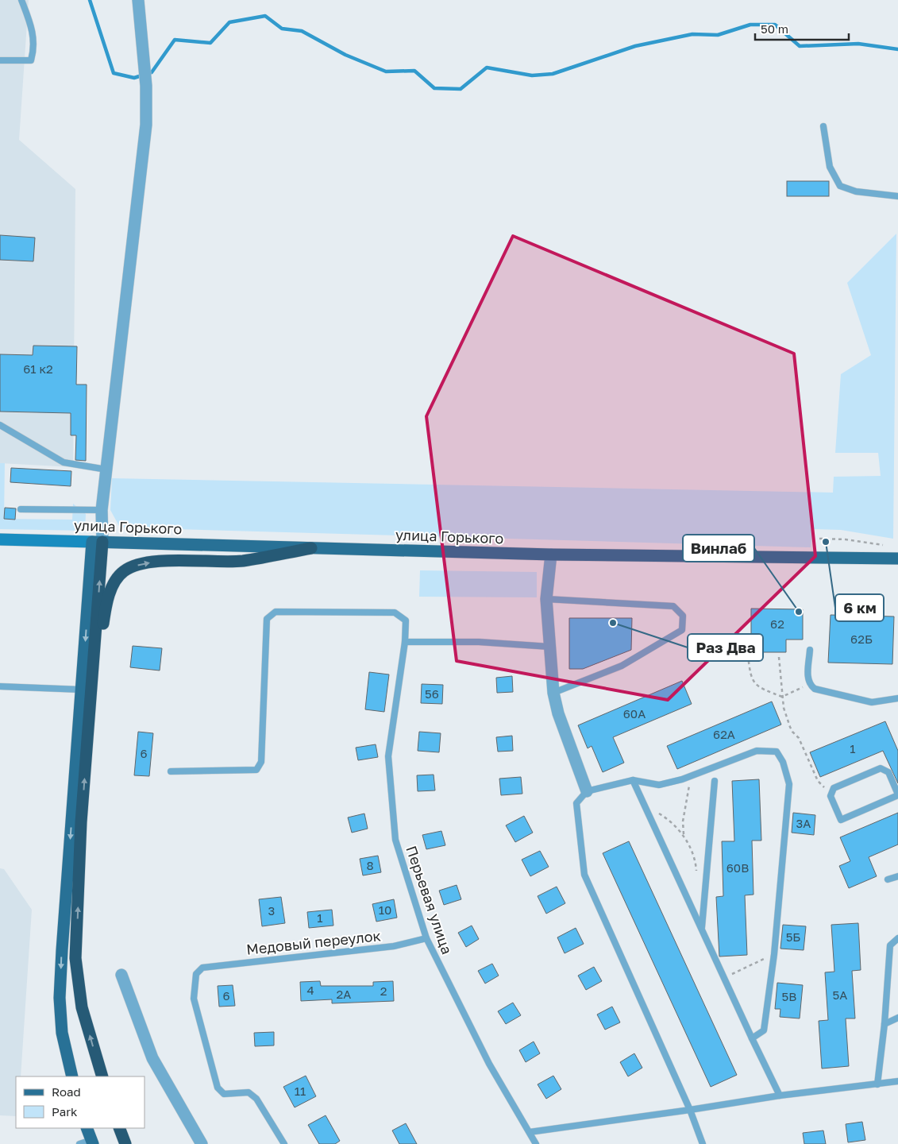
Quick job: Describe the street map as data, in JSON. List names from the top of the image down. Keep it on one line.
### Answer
{"streets":{"main road":["улица Горького"],"lane":["Перьевая улица","Медовый переулок"]},"crossings":[["Перьевая улица","Медовый переулок"]],"places":["6 км","Винлаб","Раз Два"],"house_numbers":["61 к2","62","62Б","56","60А","62А","1","6","3А","8","60В","10","3","1","5Б","4","2","2А","5А","6","5В","11"],"legend":["Road","Park"],"scale_bar":"50 m"}
